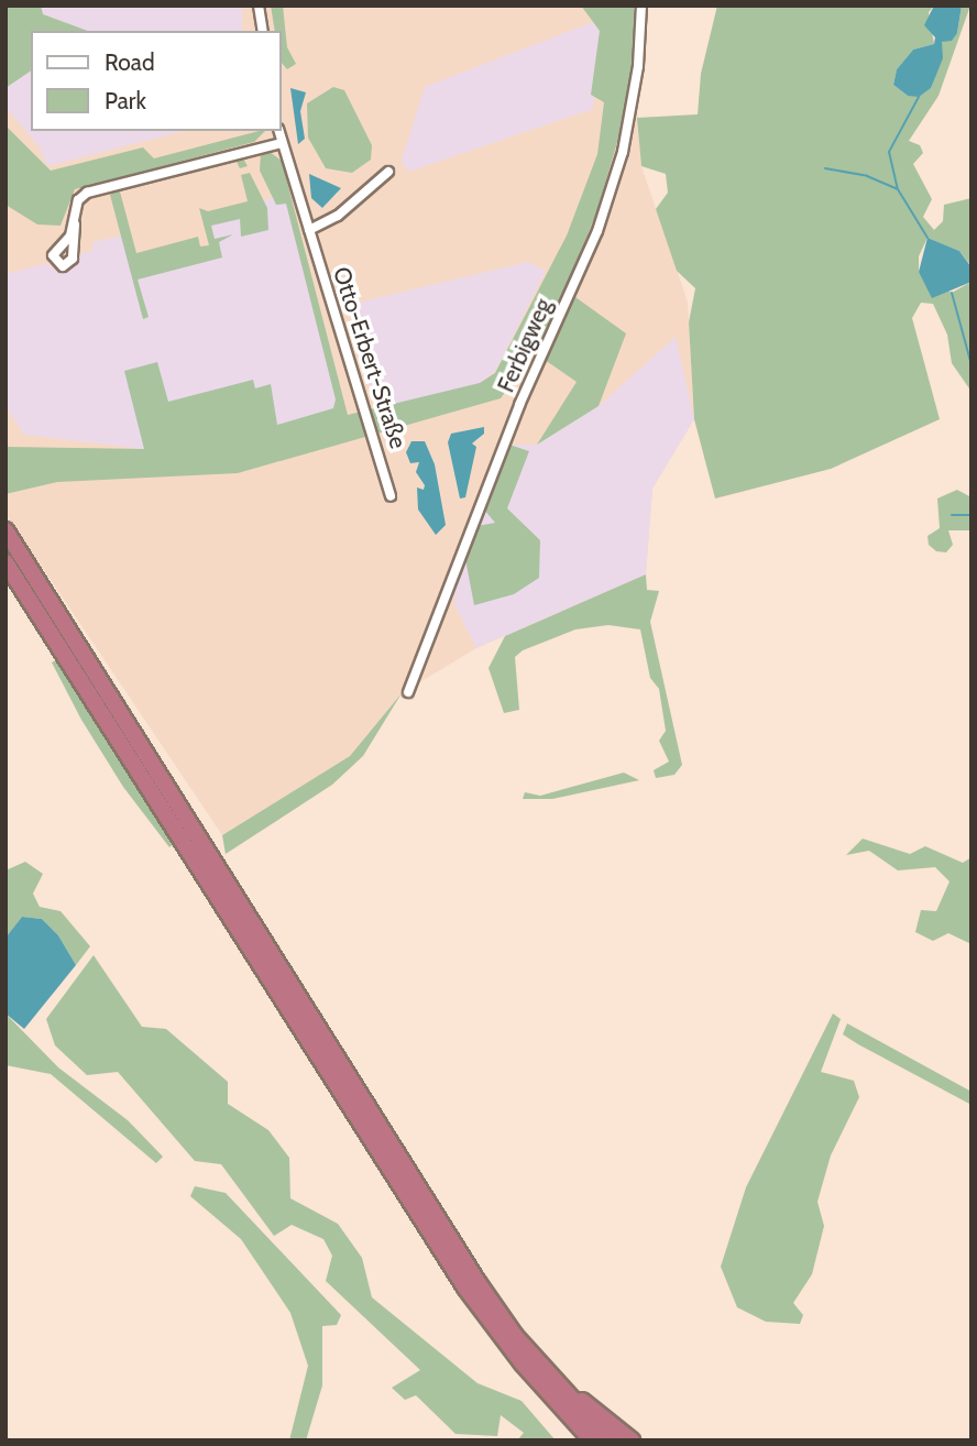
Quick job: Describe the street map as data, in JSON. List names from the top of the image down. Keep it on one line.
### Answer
{"streets":{"street":["Ferbigweg","Otto-Erbert-Straße"]},"legend":["Road","Park"]}
